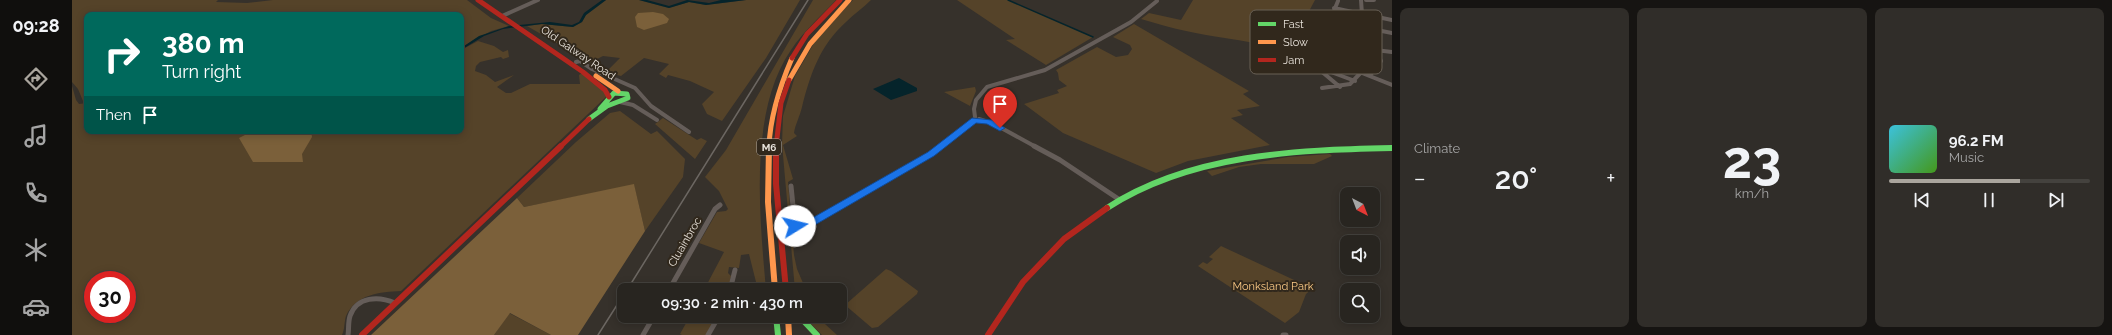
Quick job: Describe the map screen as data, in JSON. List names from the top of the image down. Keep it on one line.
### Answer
{"streets":{"main road":["Old Galway Road","M6"],"street":["Cluainbroc"]},"parks":["Monksland Park"],"legend":["Fast","Slow","Jam"],"north":"bottom right","page":{"tabs":"09:28","tile":["Climate",["23","km/h"]],"turn":["380 m","Turn right"],"then":"Then","song":["96.2 FM","Music"],"heat":["−","20°","+"],"limit":"30","trip":"09:30 · 2 min · 430 m"}}
